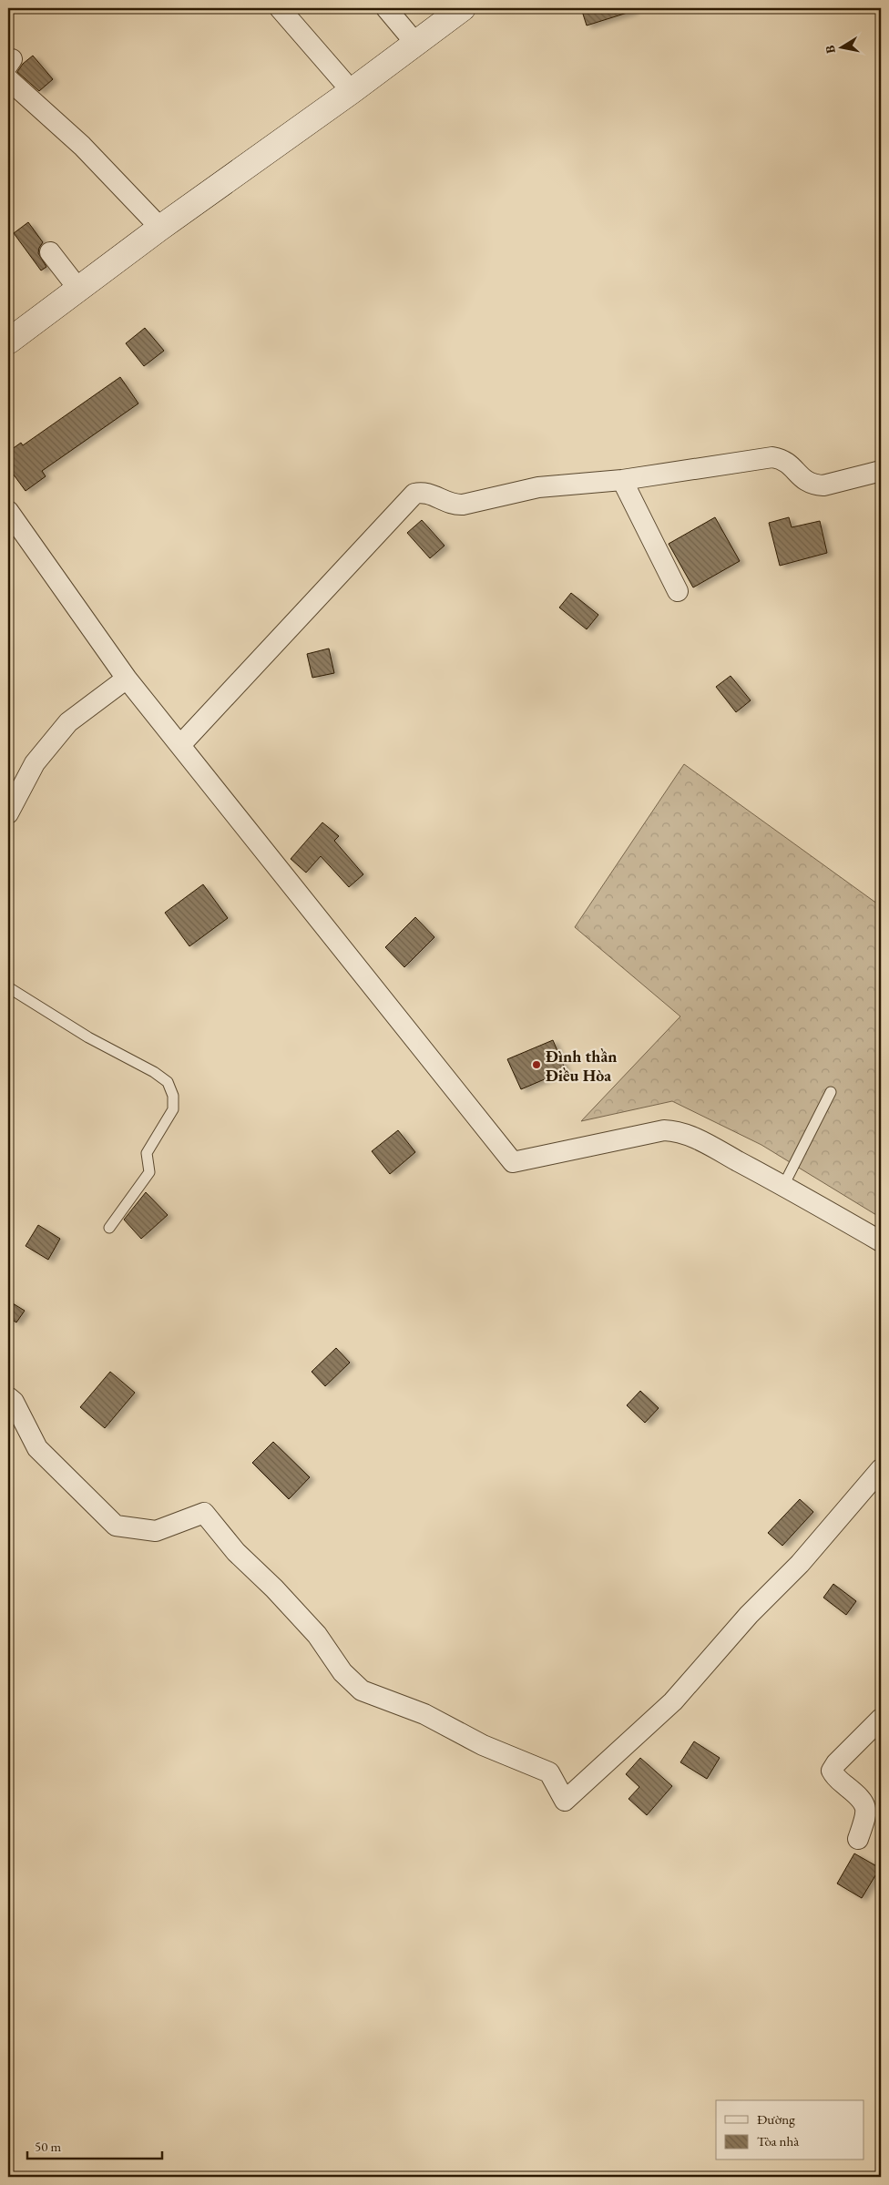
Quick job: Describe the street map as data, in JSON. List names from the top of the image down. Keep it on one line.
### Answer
{"places":["Đình thần Điều Hòa"],"legend":["Đường","Tòa nhà"],"scale_bar":"50 m","north":"left"}
